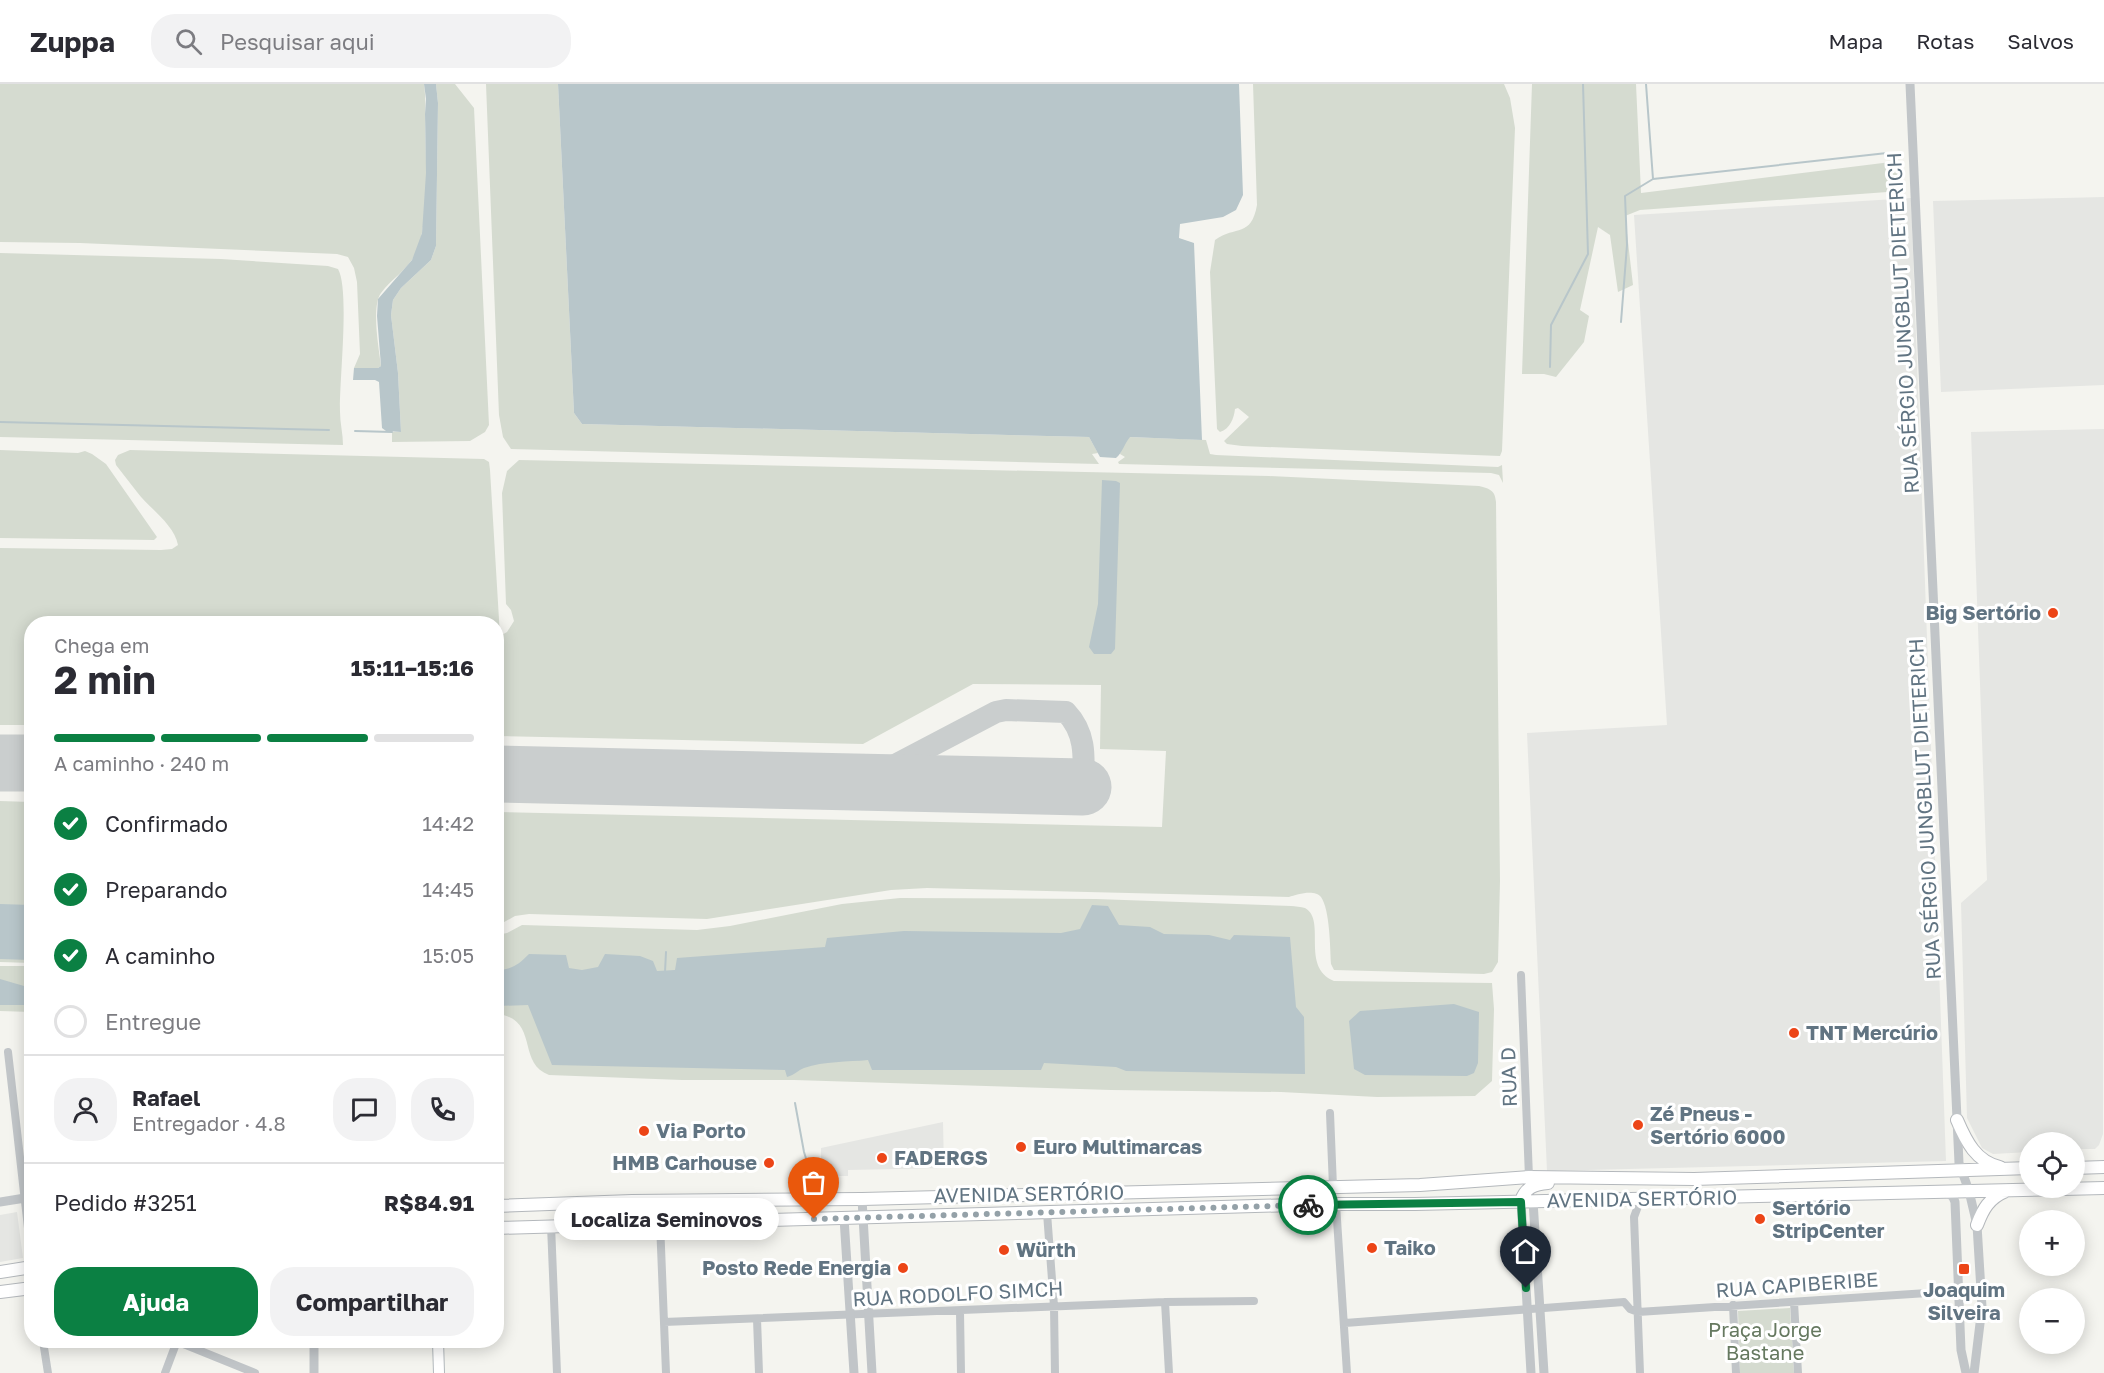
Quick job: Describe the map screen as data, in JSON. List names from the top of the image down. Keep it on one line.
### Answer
{"streets":{"main road":["AVENIDA SERTÓRIO"],"street":["RUA SÉRGIO JUNGBLUT DIETERICH","RUA D","RUA CAPIBERIBE","RUA RODOLFO SIMCH"]},"crossings":[["RUA SÉRGIO JUNGBLUT DIETERICH","AVENIDA SERTÓRIO"],["RUA D","AVENIDA SERTÓRIO"]],"parks":["Praça Jorge Bastane"],"places":{"other":["Big Sertório","TNT Mercúrio","Zé Pneus - Sertório 6000","Via Porto","Euro Multimarcas","FADERGS","HMB Carhouse","Localiza Seminovos","Sertório StripCenter","Taiko","Würth","Posto Rede Energia"],"transit":["Joaquim Silveira"]},"page":{"header":"Zuppa","search":"Pesquisar aqui","nav":["Mapa","Rotas","Salvos"],"heading":["2 min","Chega em","15:11–15:16"],"panel":["Rafael","Entregador · 4.8","Pedido #3251","R$84.91"],"bar":"A caminho · 240 m","list":[["Confirmado","14:42"],["Preparando","14:45"],["A caminho","15:05"],"Entregue"],"map_buttons":["+","−"],"bubble":"Localiza Seminovos","buttons":["Ajuda","Compartilhar"]}}
